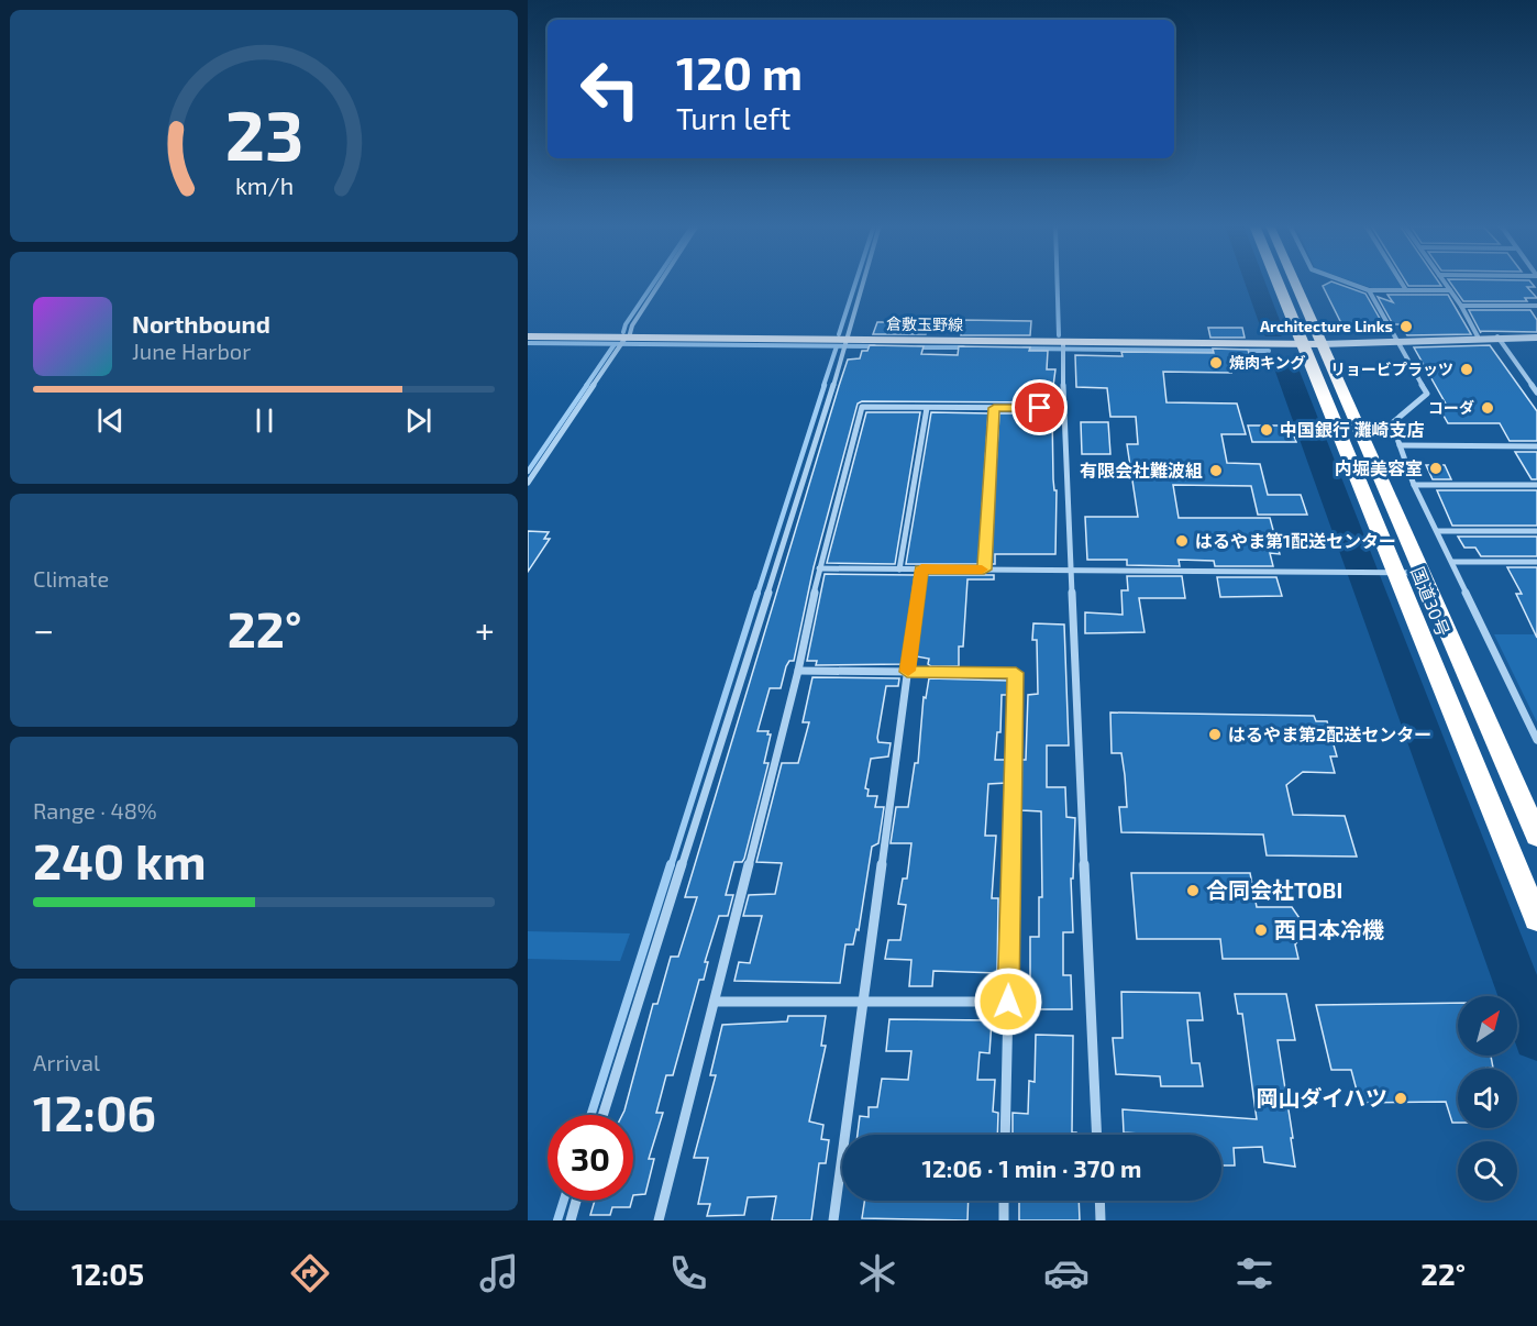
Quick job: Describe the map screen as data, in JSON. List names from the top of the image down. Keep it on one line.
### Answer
{"streets":{"highway":["国道30号"],"main road":["倉敷玉野線"]},"crossings":[["倉敷玉野線","国道30号"]],"places":["Architecture Links","焼肉キング","リョービプラッツ","コーダ","中国銀行 灘崎支店","内堀美容室","有限会社難波組","はるやま第1配送センター","はるやま第2配送センター","合同会社TOBI","西日本冷機","岡山ダイハツ"],"north":"top right","page":{"turn":["120 m","Turn left"],"song":["Northbound","June Harbor"],"tile":["Climate",["Range · 48%","240 km"],["Arrival","12:06"]],"heat":["−","22°","+"],"limit":"30","trip":"12:06 · 1 min · 370 m","tabs":["12:05","22°"],"gauge":["23","km/h"]}}
